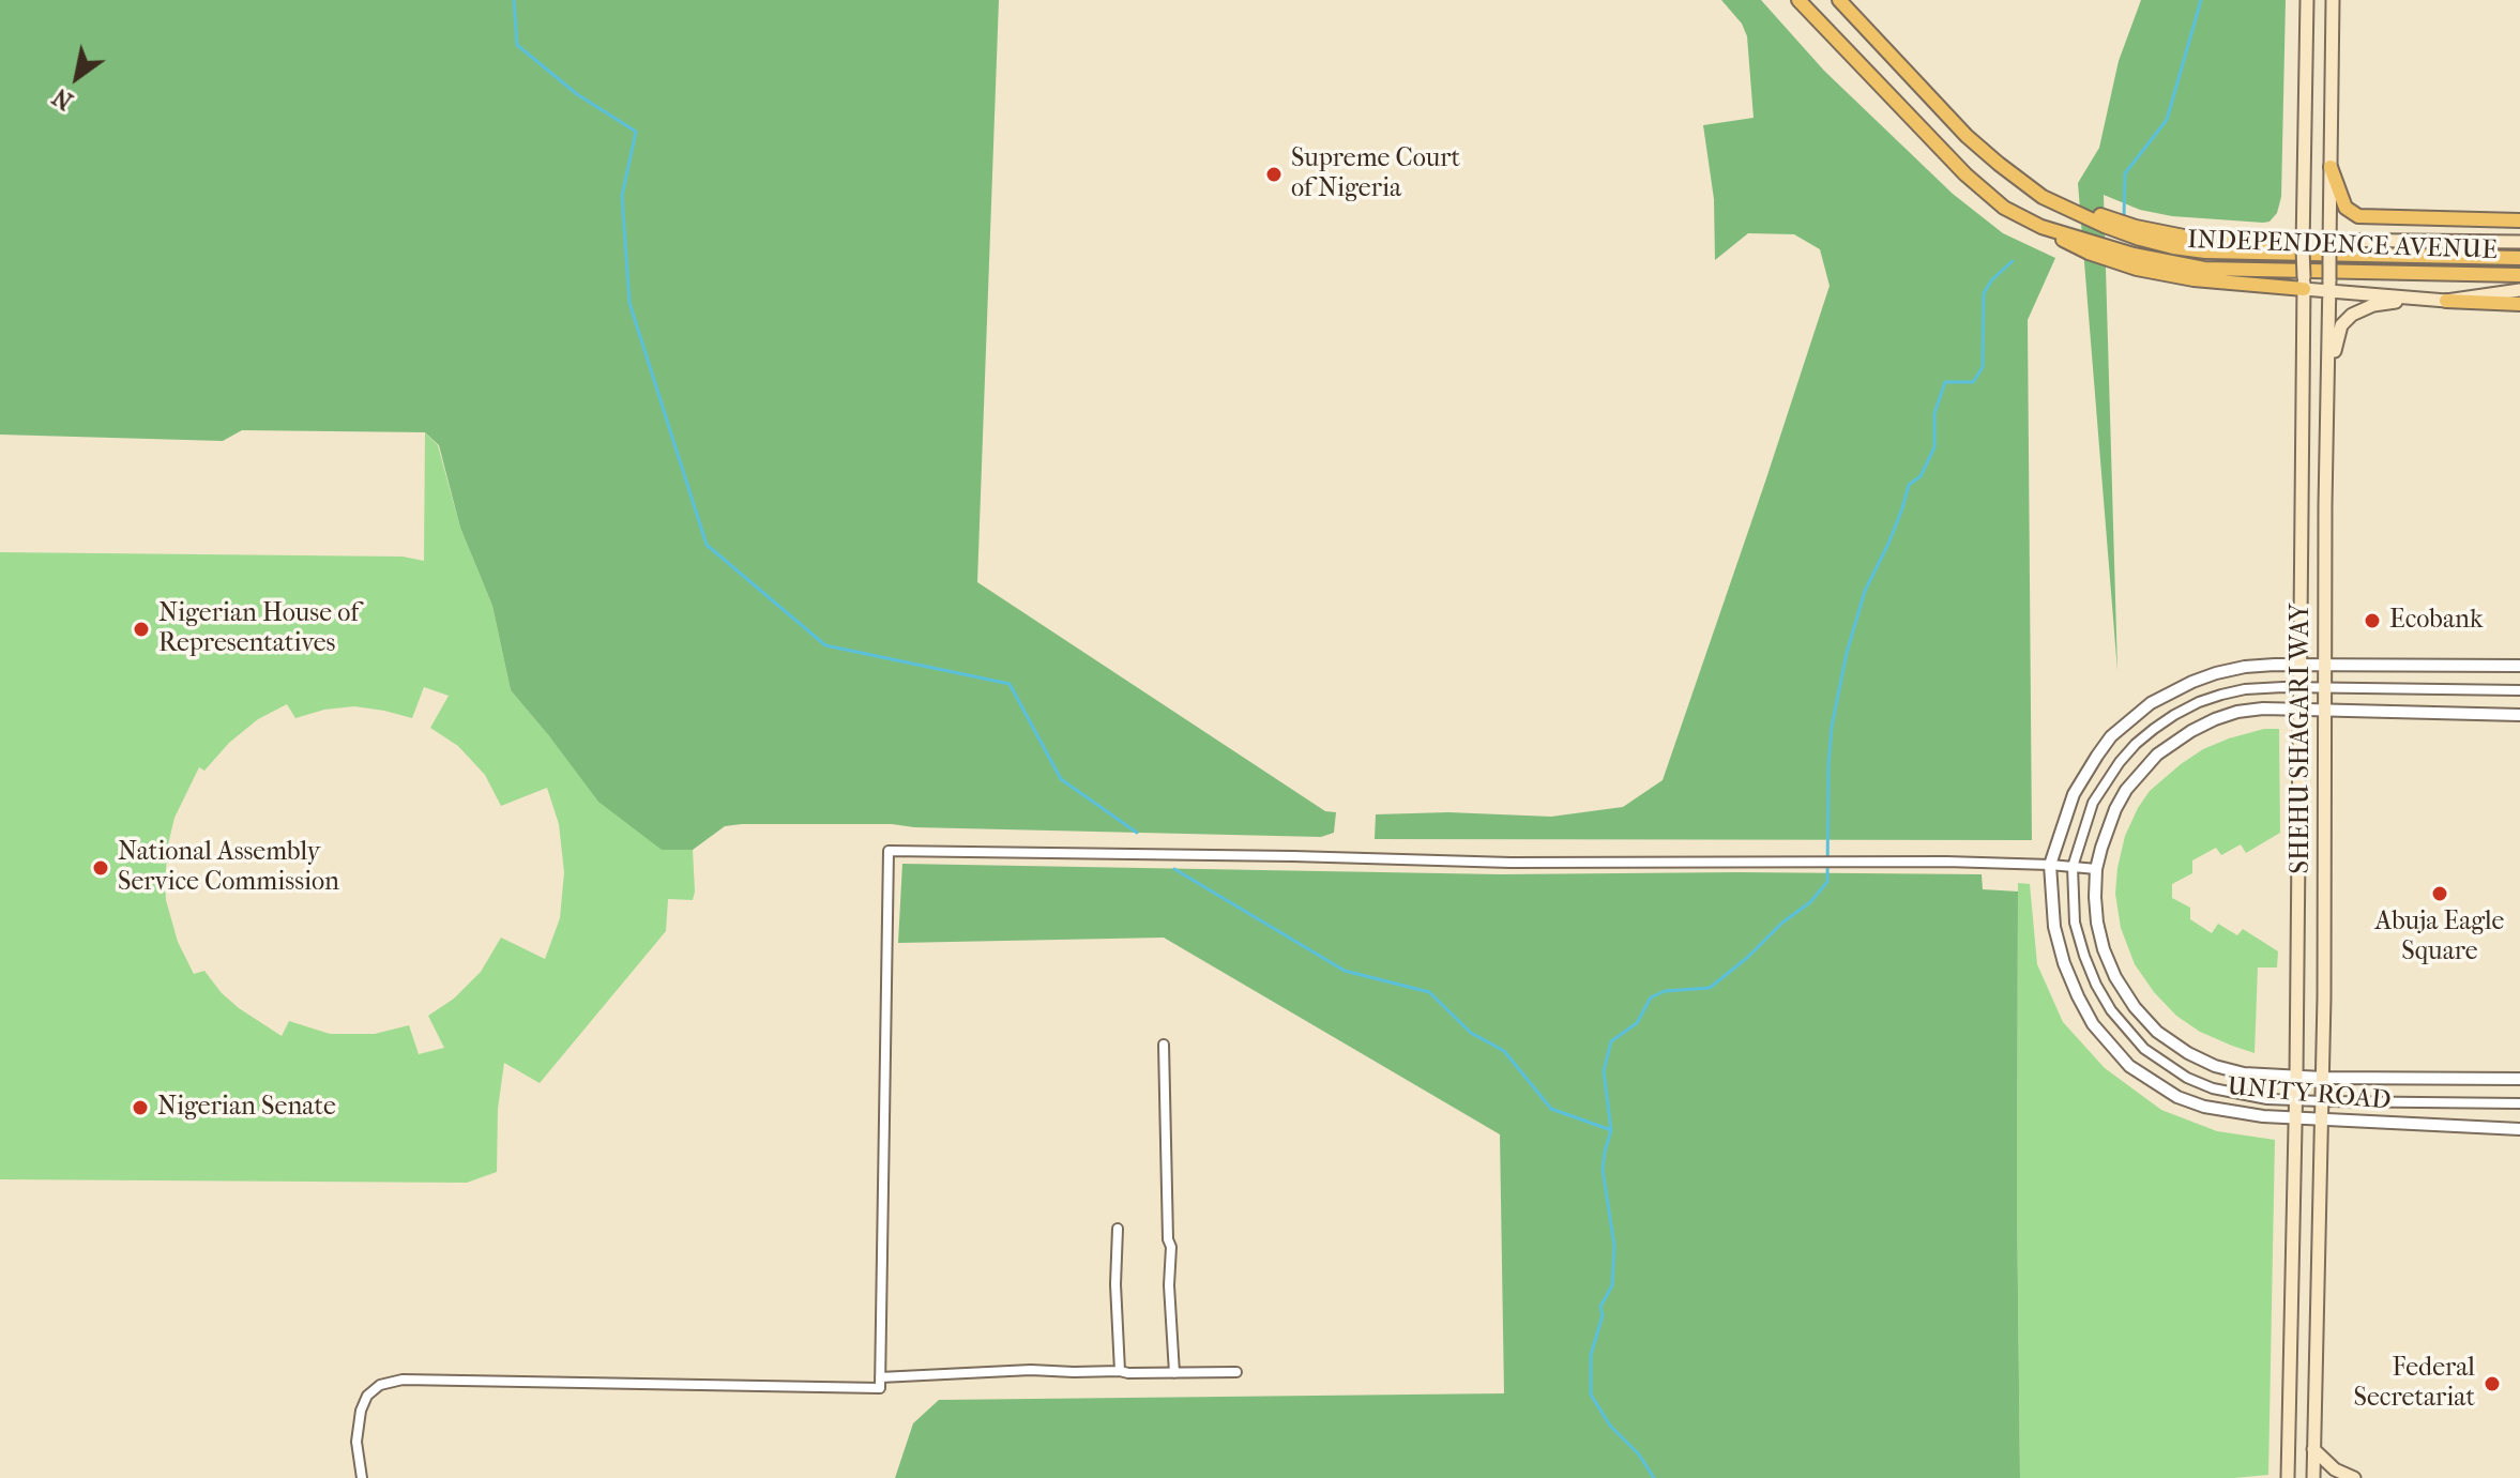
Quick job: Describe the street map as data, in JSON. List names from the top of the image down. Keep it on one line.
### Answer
{"streets":{"main road":["INDEPENDENCE AVENUE","SHEHU SHAGARI WAY"],"street":["UNITY ROAD"]},"crossings":[["INDEPENDENCE AVENUE","SHEHU SHAGARI WAY"],["SHEHU SHAGARI WAY","UNITY ROAD"]],"places":["Supreme Court of Nigeria","Ecobank","Nigerian House of Representatives","National Assembly Service Commission","Abuja Eagle Square","Nigerian Senate","Federal Secretariat"],"north":"bottom left"}
